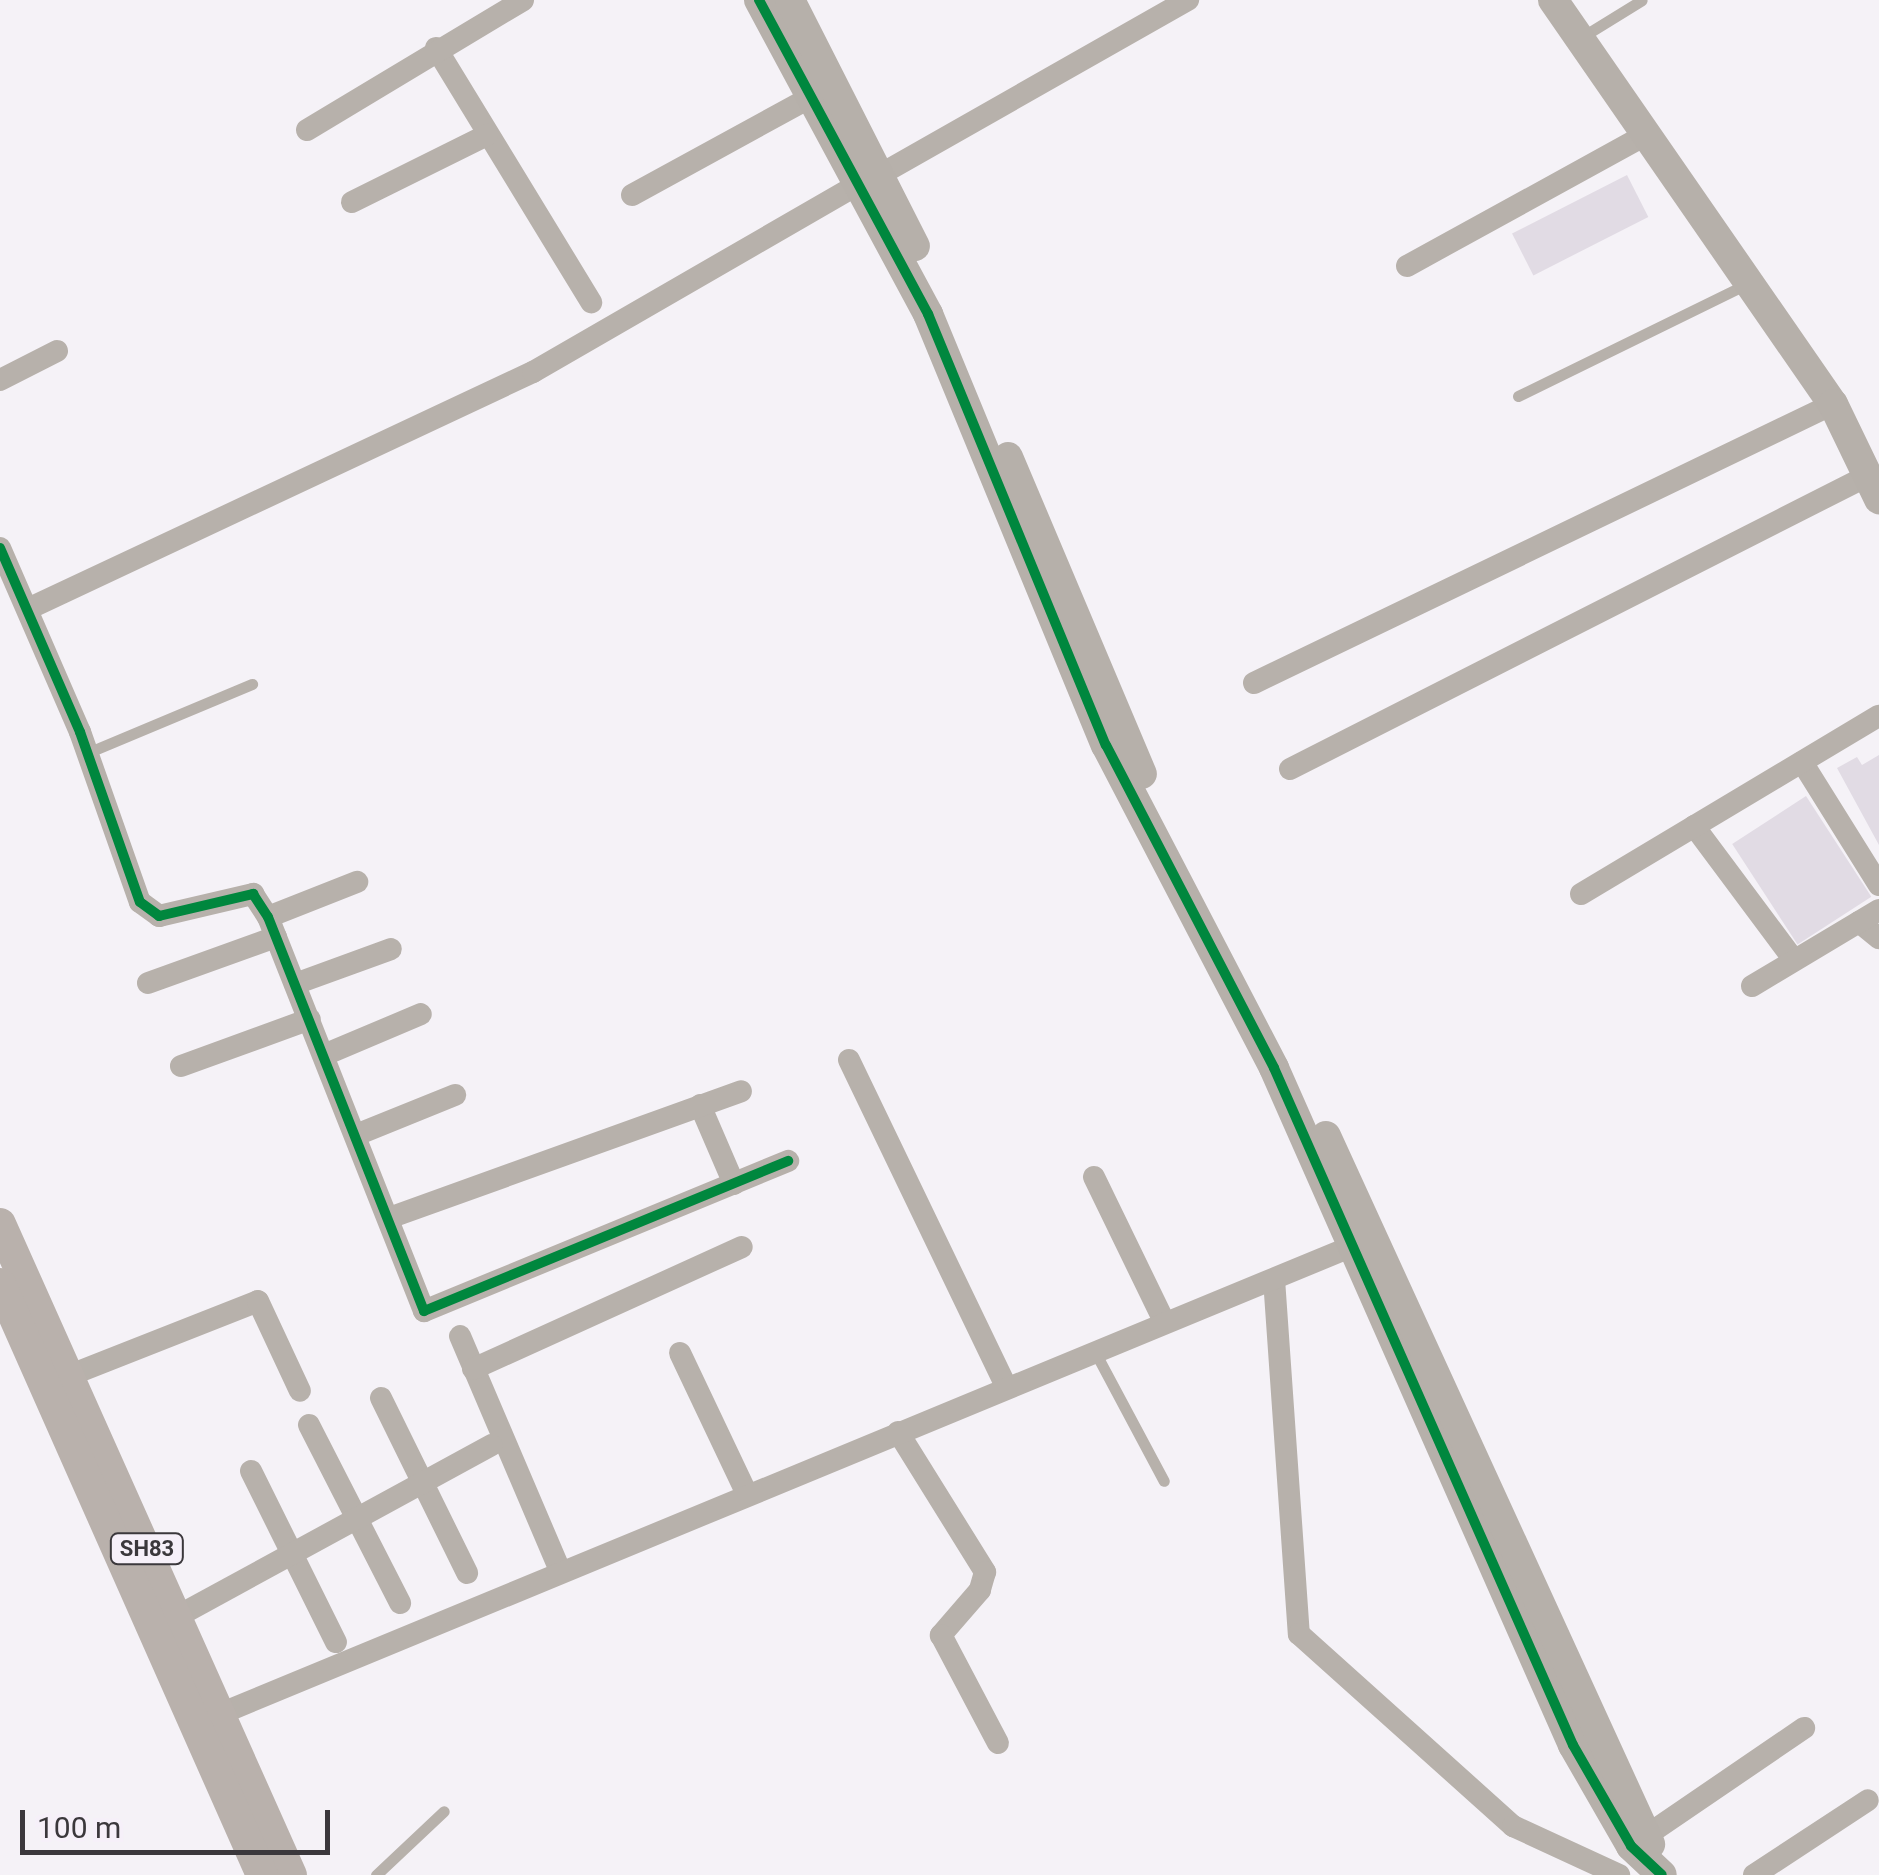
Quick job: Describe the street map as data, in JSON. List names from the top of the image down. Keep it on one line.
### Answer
{"streets":{"main road":["SH83"]},"scale_bar":"100 m"}
